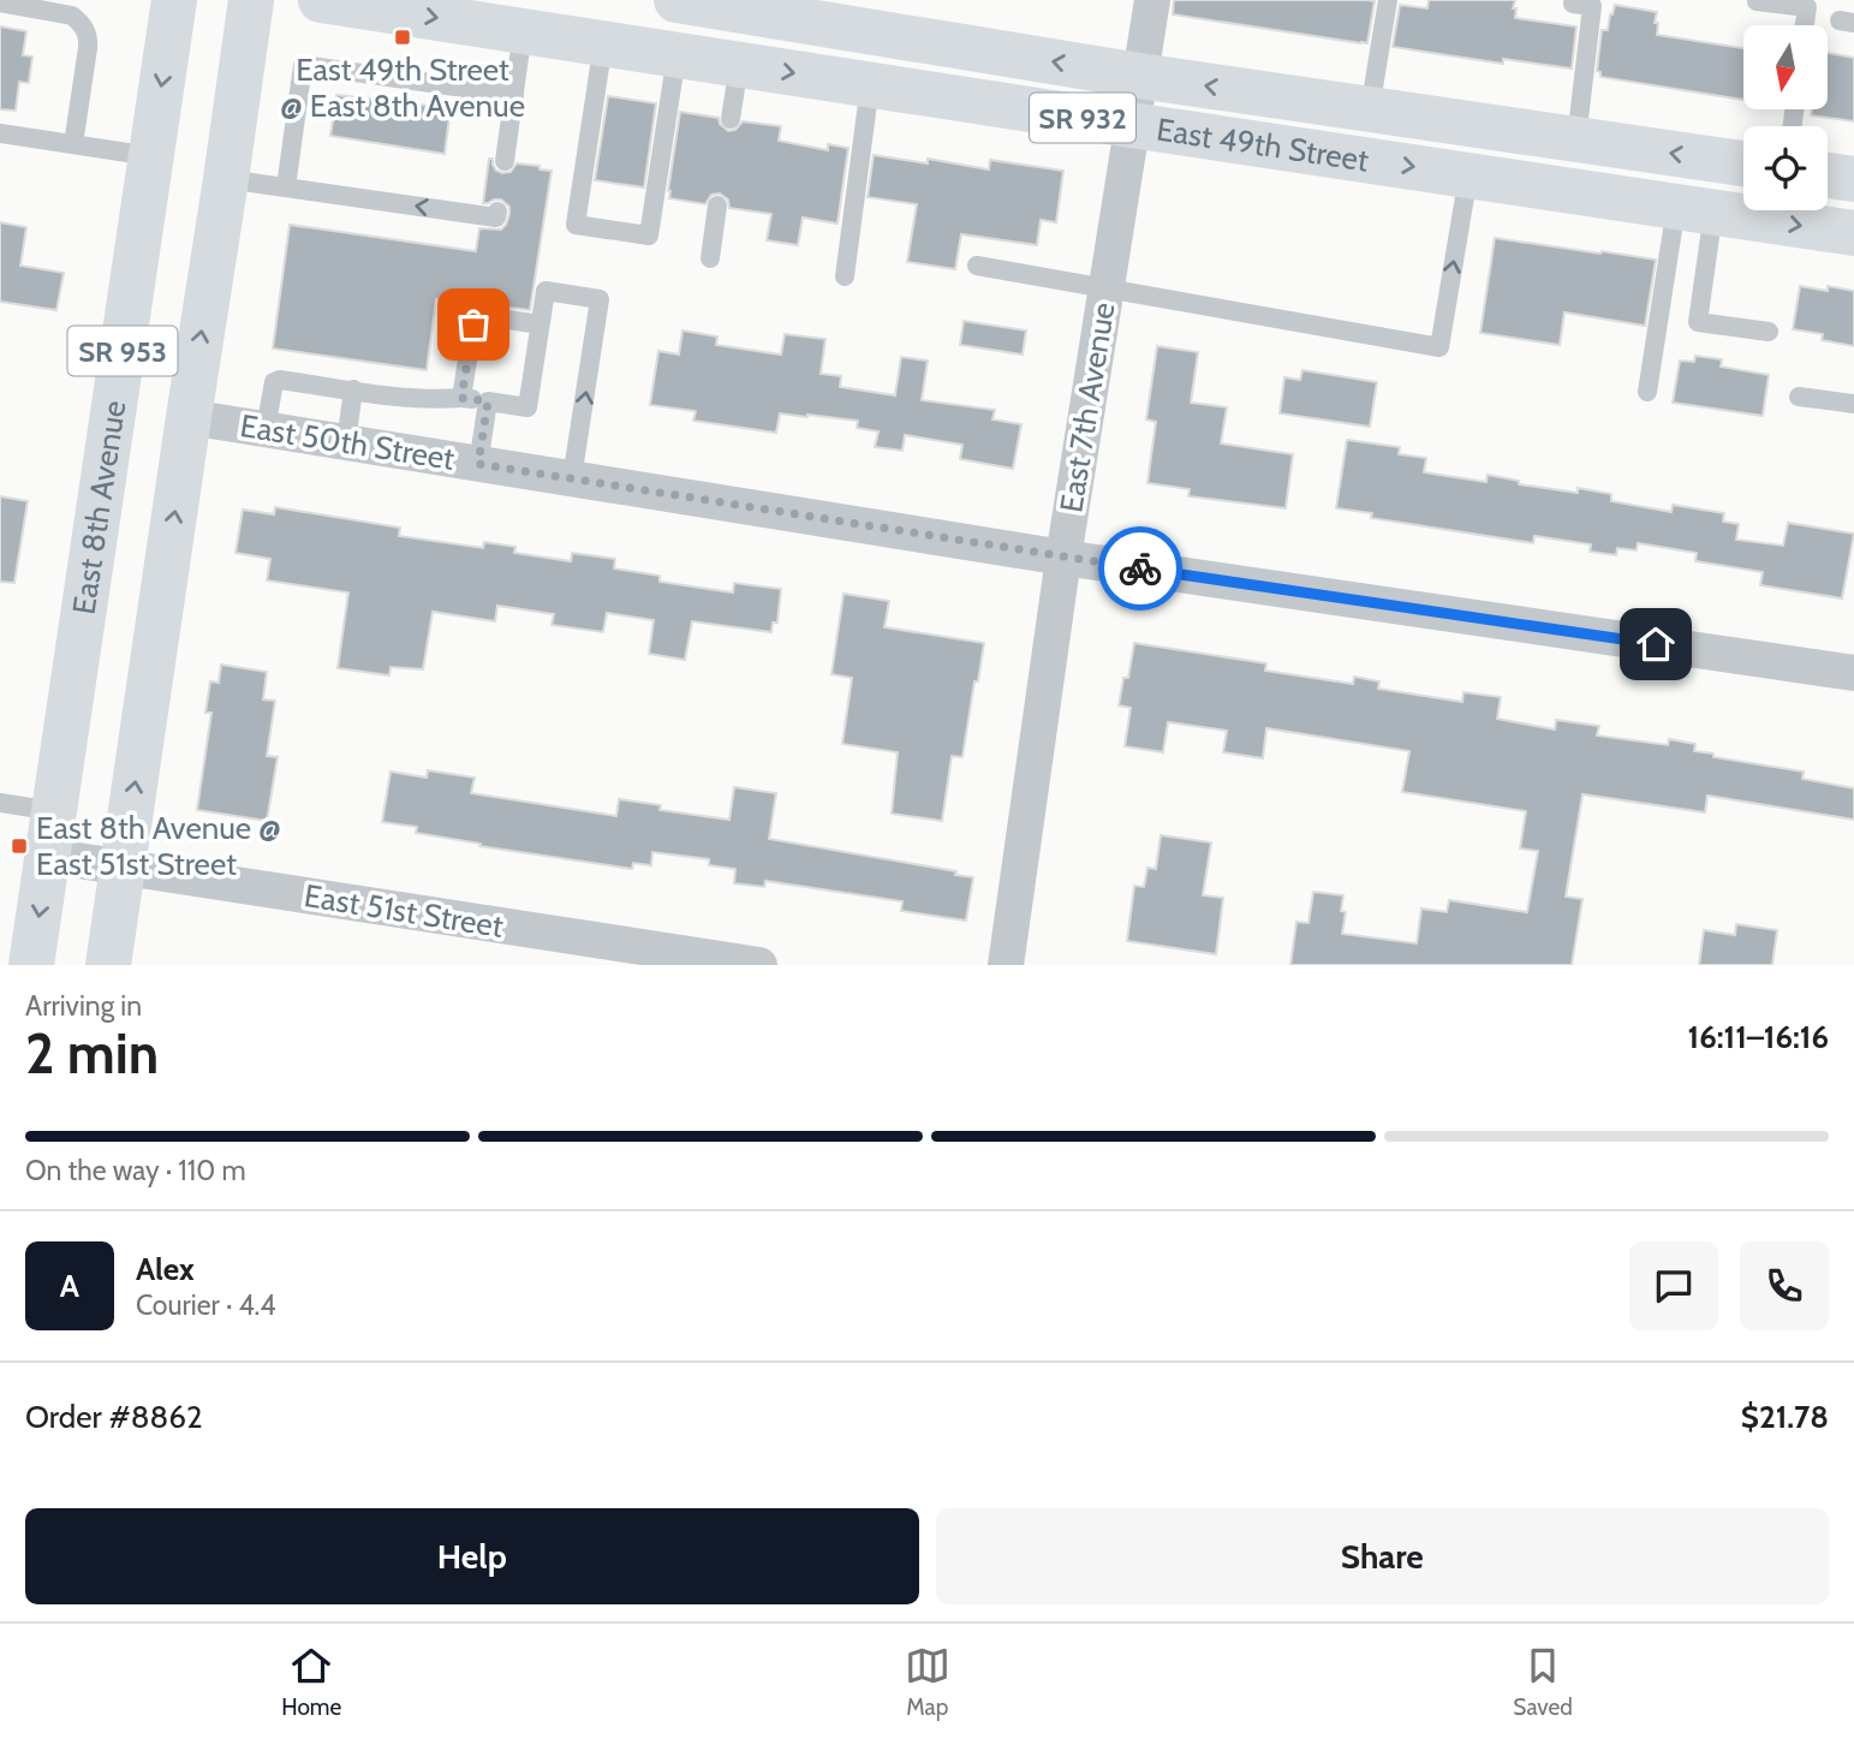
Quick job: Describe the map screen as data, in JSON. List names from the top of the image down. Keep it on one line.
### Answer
{"streets":{"main road":["SR 932","East 49th Street","SR 953","East 8th Avenue"],"street":["East 7th Avenue","East 50th Street","East 51st Street"]},"crossings":[["East 49th Street","East 7th Avenue"],["SR 953","East 50th Street"],["SR 953","East 51st Street"],["East 7th Avenue","East 50th Street"],["East 8th Avenue","East 51st Street"]],"places":{"transit":["East 49th Street @ East 8th Avenue","East 8th Avenue @ East 51st Street"]},"north":"bottom","page":{"heading":["2 min","Arriving in","16:11–16:16"],"panel":["Alex","Courier · 4.4","Order #8862","$21.78"],"bar":"On the way · 110 m","round":"A","buttons":["Help","Share"],"tabs":["Home","Map","Saved"]}}
